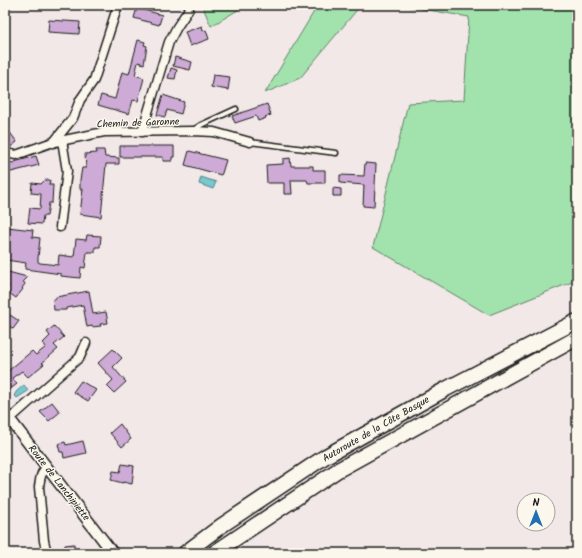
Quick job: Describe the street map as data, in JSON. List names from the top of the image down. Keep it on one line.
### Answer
{"streets":{"highway":["Autoroute de la Côte Basque"],"street":["Chemin de Garonne","Route de Lanchipiette"]},"north":"top"}
